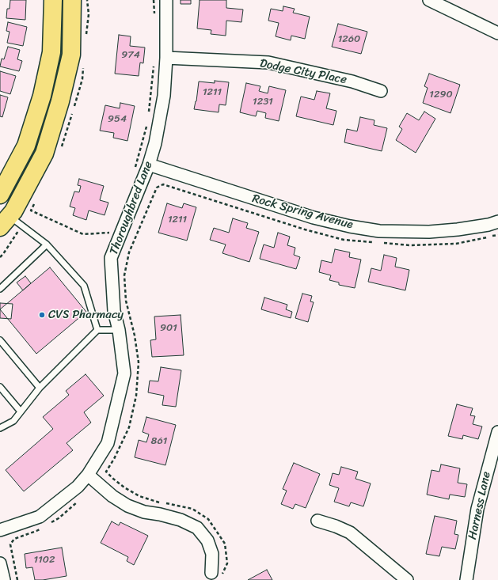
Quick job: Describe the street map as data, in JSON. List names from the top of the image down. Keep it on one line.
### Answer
{"streets":{"street":["Dodge City Place","Thoroughbred Lane","Rock Spring Avenue","Harness Lane"]},"crossings":[["Dodge City Place","Thoroughbred Lane"],["Thoroughbred Lane","Rock Spring Avenue"]],"places":["CVS Pharmacy"],"house_numbers":["1260","974","1211","1290","1231","954","1211","901","861","1102"]}
